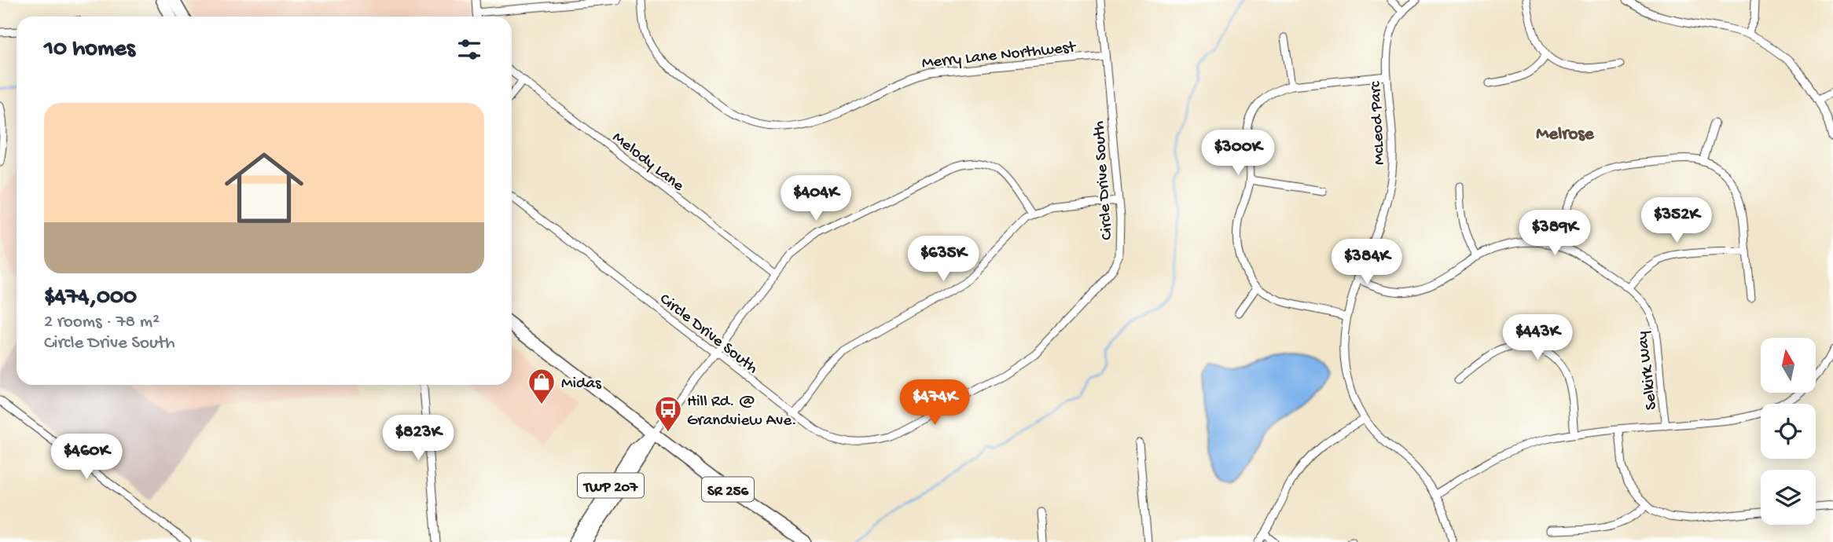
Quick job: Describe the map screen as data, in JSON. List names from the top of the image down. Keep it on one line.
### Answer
{"streets":{"main road":["TWP 207","SR 256"],"street":["Merry Lane Northwest","McLeod Parc","Melody Lane","Circle Drive South","Selkirk Way"]},"crossings":[["Merry Lane Northwest","Circle Drive South"],["McLeod Parc","Selkirk Way"],["TWP 207","SR 256"]],"districts":["Melrose"],"places":{"shop":["Midas"],"bus stop":["Hill Rd. @ Grandview Ave."]},"north":"top","page":{"heading":"10 homes","list":[{"name":"$474,000","note":"2 rooms · 78 m² · Circle Drive South"}],"price":["$300K","$404K","$352K","$389K","$635K","$384K","$443K","$474K","$823K","$460K"]}}
